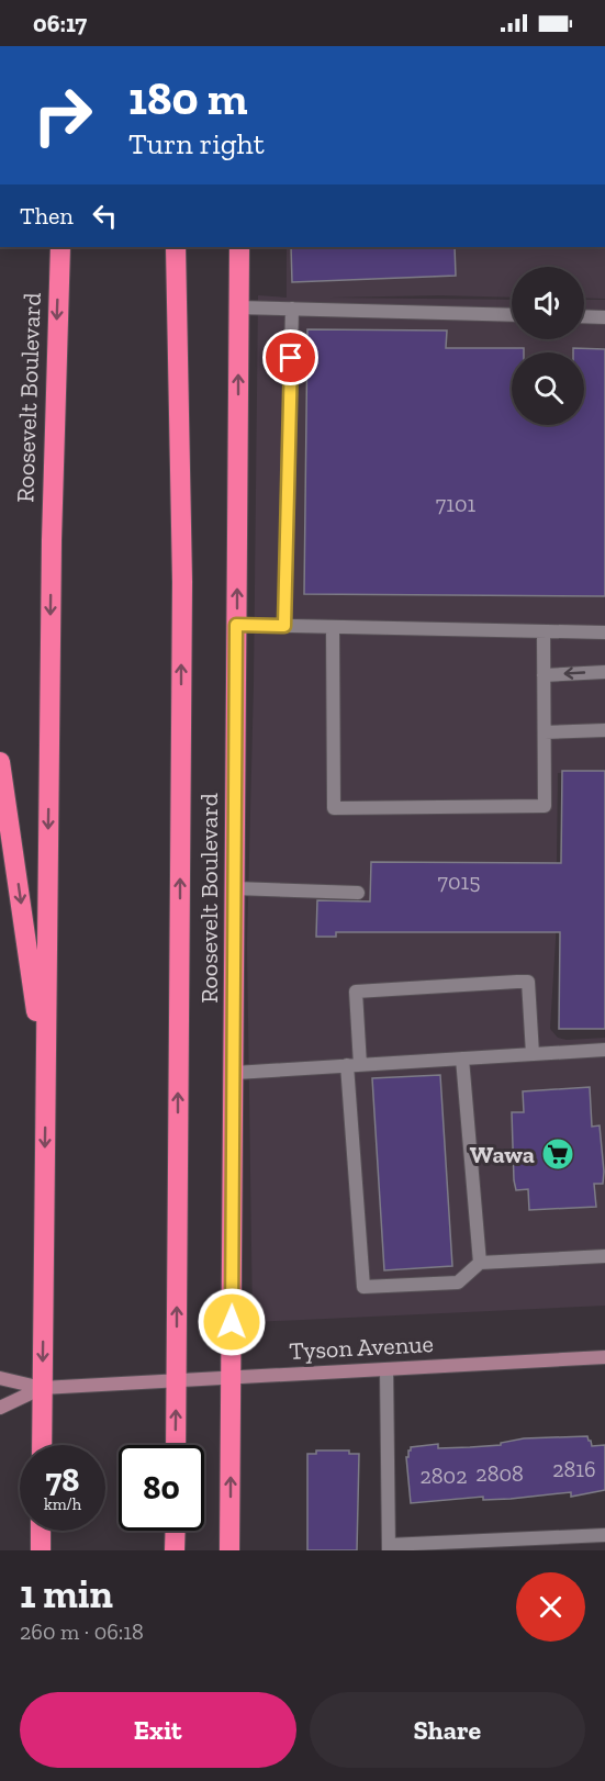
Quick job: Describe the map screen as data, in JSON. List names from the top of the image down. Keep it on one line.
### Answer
{"streets":{"highway":["Roosevelt Boulevard"],"street":["Tyson Avenue"]},"crossings":[["Roosevelt Boulevard","Tyson Avenue"]],"places":{"supermarket":["Wawa"]},"house_numbers":["7101","7015","2816","2808","2802"],"page":{"status":"06:17","turn":["180 m","Turn right"],"then":"Then","speed":"78 km/h","limit":"80","heading":["1 min","260 m · 06:18"],"buttons":["Exit","Share"]}}
